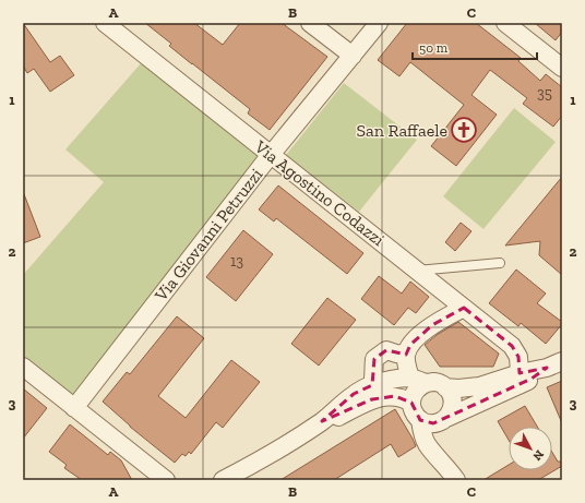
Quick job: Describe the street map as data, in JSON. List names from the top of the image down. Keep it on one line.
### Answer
{"streets":{"street":["Via Agostino Codazzi","Via Giovanni Petruzzi"]},"crossings":[["Via Agostino Codazzi","Via Giovanni Petruzzi"]],"places":{"church":["San Raffaele"]},"house_numbers":["35","13"],"scale_bar":"50 m","north":"bottom right","grid":{"columns":["A","B","C"],"rows":["1","2","3"]}}
